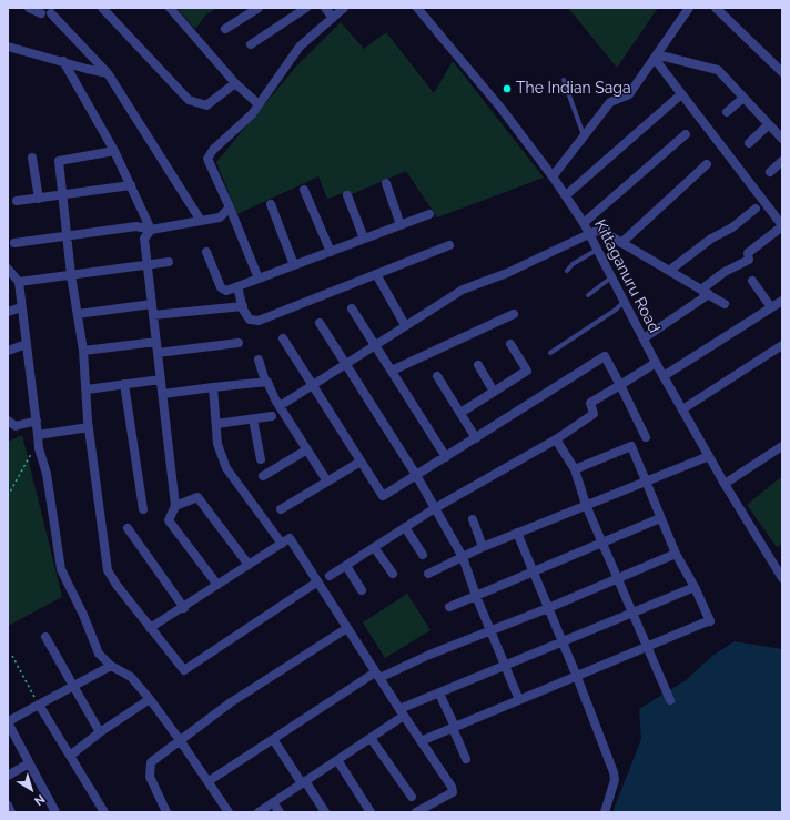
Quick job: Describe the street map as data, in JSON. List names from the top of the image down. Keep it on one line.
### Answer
{"streets":{"street":["Kittaganuru Road"]},"places":["The Indian Saga"],"north":"bottom right"}
